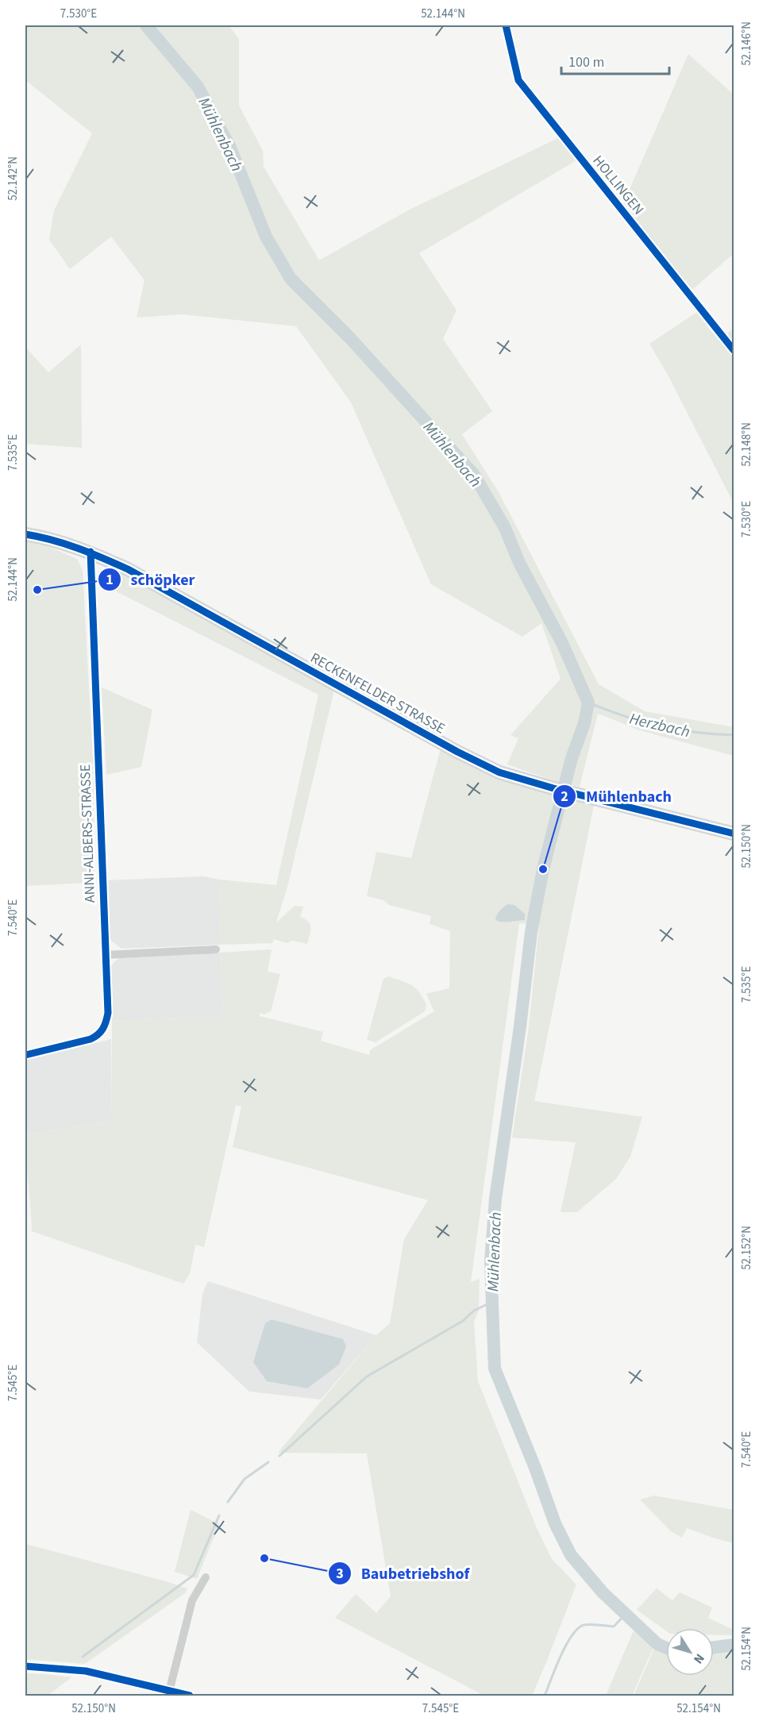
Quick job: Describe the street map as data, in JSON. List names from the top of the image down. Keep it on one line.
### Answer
{"streets":{"street":["HOLLINGEN","RECKENFELDER STRASSE","ANNI-ALBERS-STRASSE"]},"crossings":[["RECKENFELDER STRASSE","ANNI-ALBERS-STRASSE"]],"water":["Mühlenbach","Herzbach"],"places":["schöpker","Mühlenbach","Baubetriebshof"],"scale_bar":"100 m","north":"bottom right","coordinates":["7.530°E","52.144°N","52.146°N","52.142°N","52.148°N","7.535°E","52.150°N","7.540°E","52.152°N","7.545°E","52.154°N"]}
